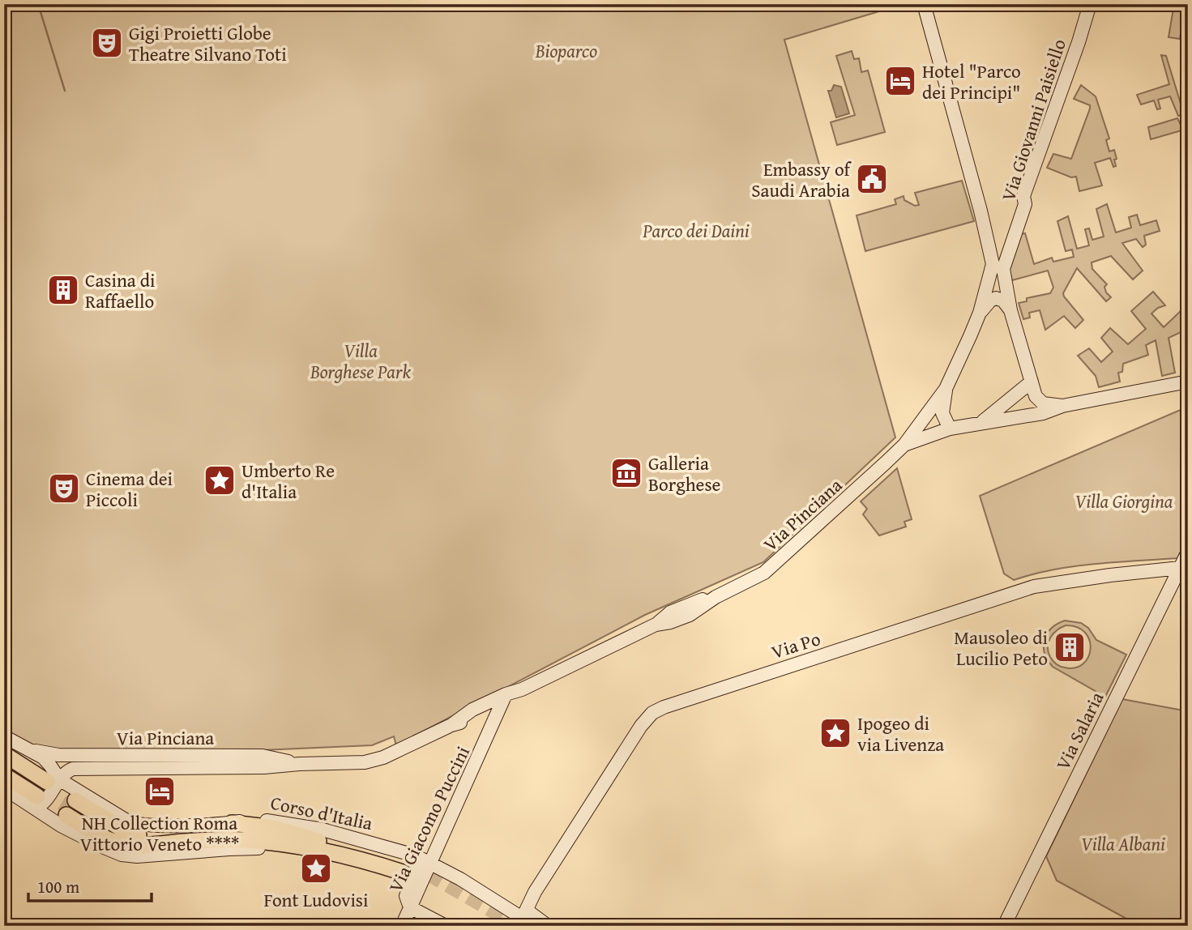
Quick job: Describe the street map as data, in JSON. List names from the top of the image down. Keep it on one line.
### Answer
{"streets":{"main road":["Corso d'Italia"],"street":["Via Giovanni Paisiello","Via Pinciana","Via Po","Via Salaria","Via Giacomo Puccini"]},"crossings":[["Via Pinciana","Corso d'Italia"],["Via Pinciana","Via Giacomo Puccini"],["Via Po","Via Salaria"],["Via Po","Corso d'Italia"],["Corso d'Italia","Via Giacomo Puccini"]],"parks":["Bioparco","Parco dei Daini","Villa Borghese Park","Villa Giorgina","Villa Albani"],"places":{"theatre":["Gigi Proietti Globe Theatre Silvano Toti","Cinema dei Piccoli"],"hotel":["Hotel \"Parco dei Principi\"","NH Collection Roma Vittorio Veneto ****"],"public building":["Embassy of Saudi Arabia"],"building":["Casina di Raffaello","Mausoleo di Lucilio Peto"],"museum":["Galleria Borghese"],"place":["Umberto Re d'Italia","Ipogeo di via Livenza","Font Ludovisi"]},"scale_bar":"100 m"}
